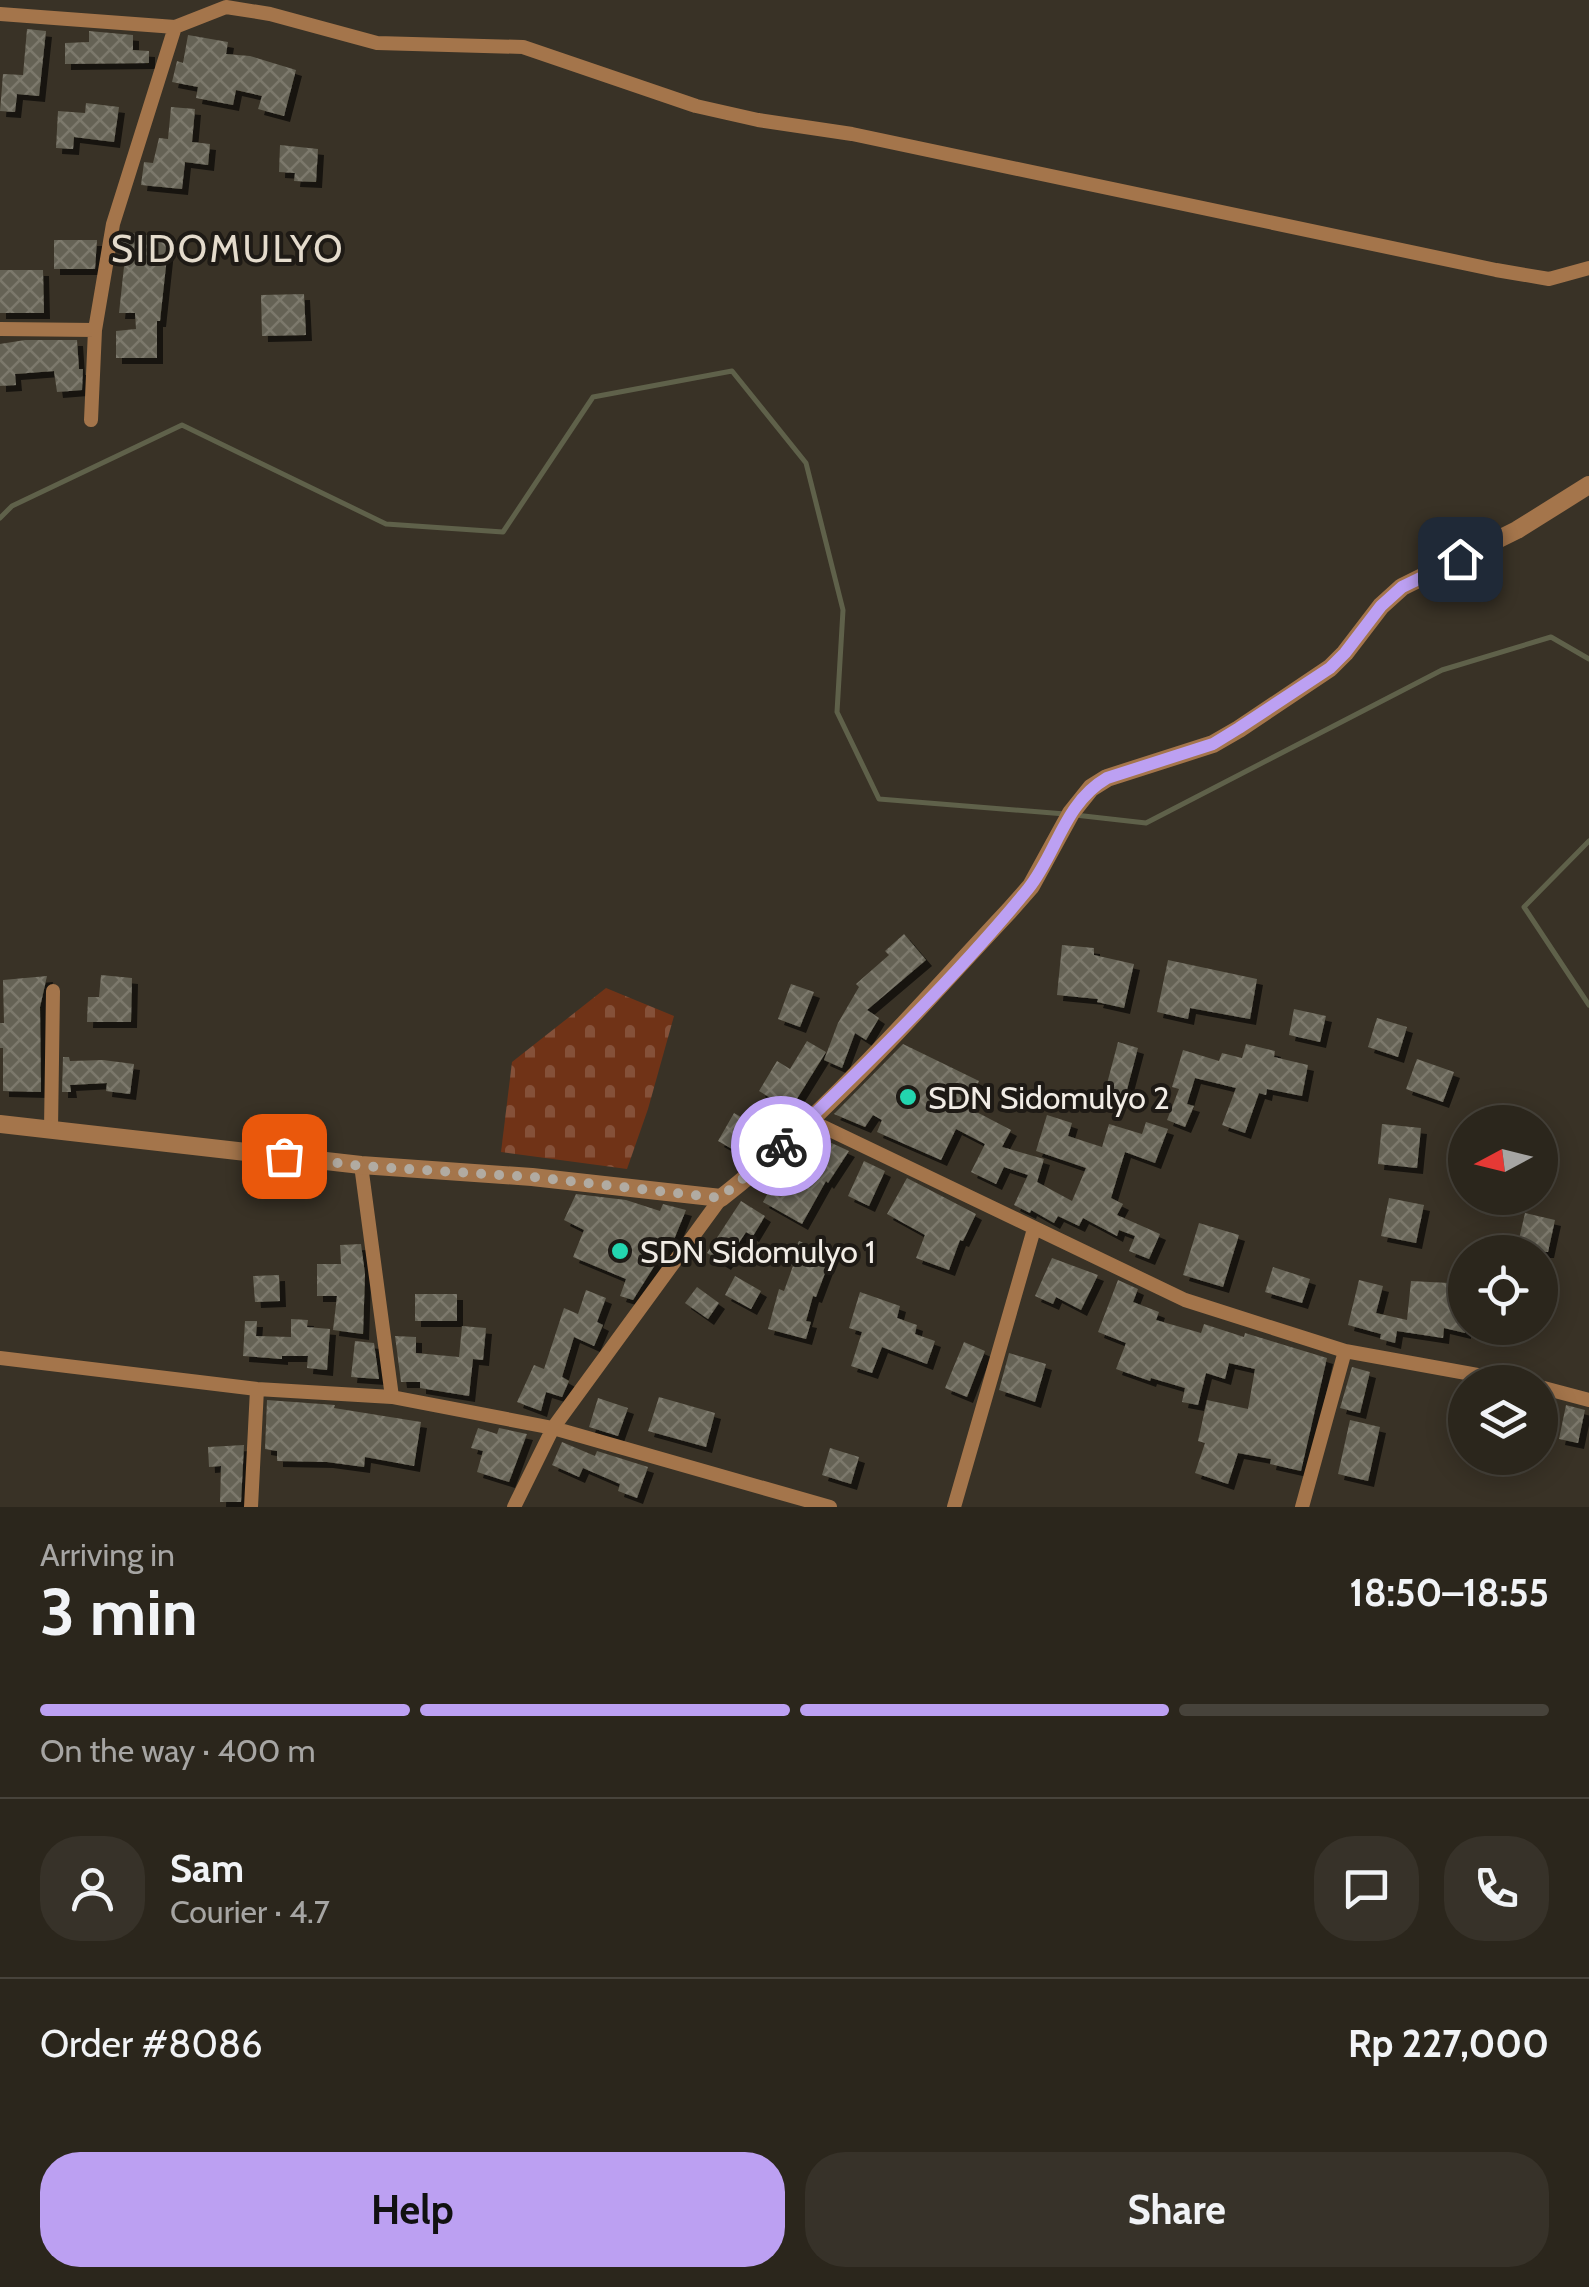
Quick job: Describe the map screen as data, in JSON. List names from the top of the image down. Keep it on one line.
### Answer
{"districts":["SIDOMULYO"],"places":["SDN Sidomulyo 2","SDN Sidomulyo 1"],"north":"left","page":{"heading":["3 min","Arriving in","18:50–18:55"],"panel":["Sam","Courier · 4.7","Order #8086","Rp 227,000"],"bar":"On the way · 400 m","buttons":["Help","Share"]}}
